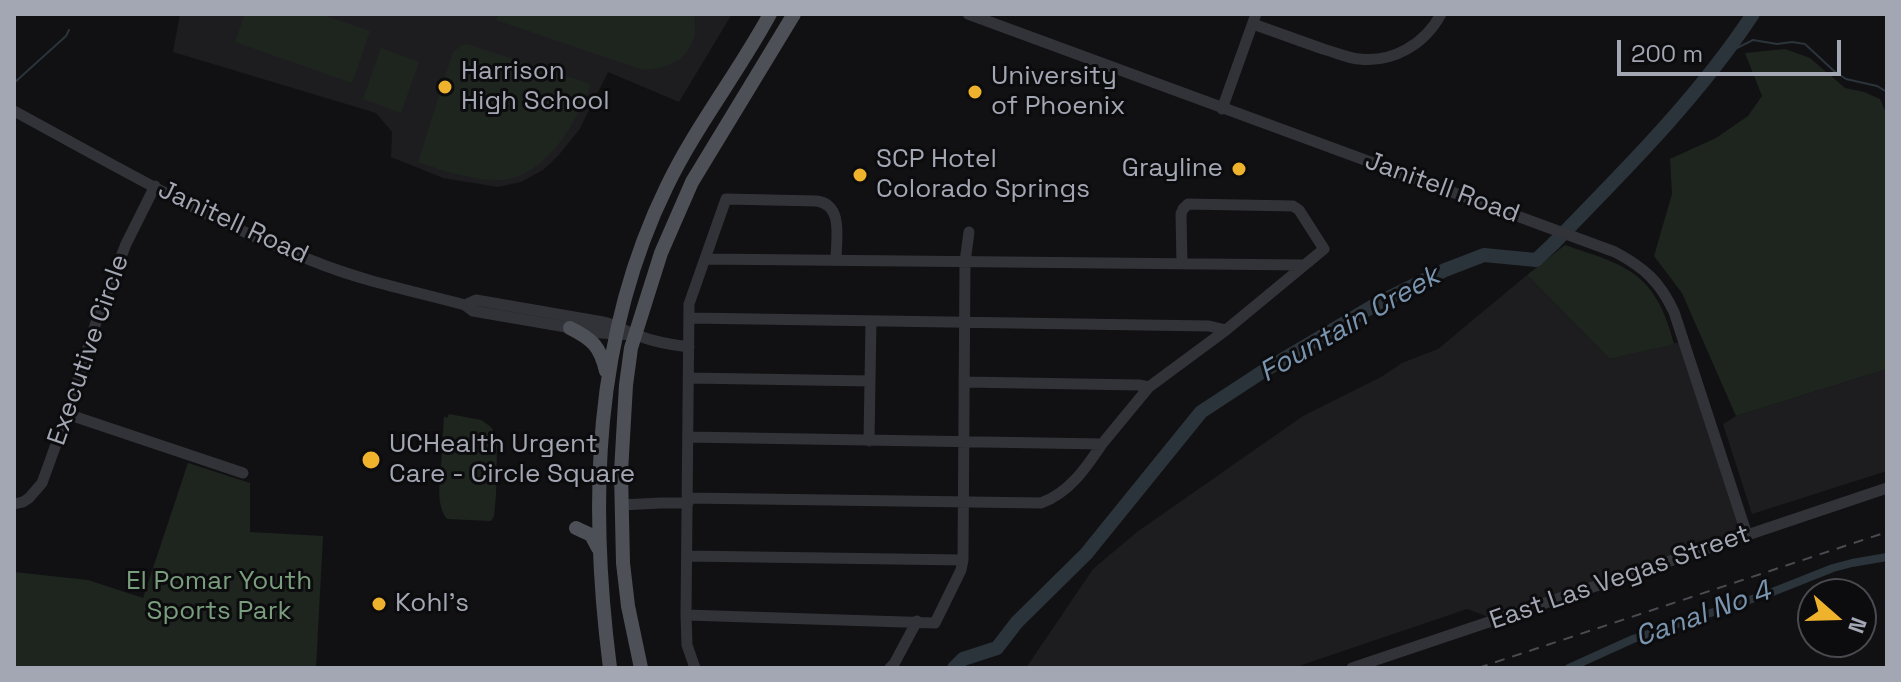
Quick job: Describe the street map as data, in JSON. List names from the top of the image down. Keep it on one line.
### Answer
{"streets":{"street":["Janitell Road","Executive Circle","East Las Vegas Street"]},"crossings":[["Janitell Road","Executive Circle"],["Janitell Road","East Las Vegas Street"]],"water":["Fountain Creek","Canal No 4"],"parks":["El Pomar Youth Sports Park"],"places":["Harrison High School","University of Phoenix","Grayline","SCP Hotel Colorado Springs","UCHealth Urgent Care - Circle Square","Kohl's"],"scale_bar":"200 m","north":"right"}
